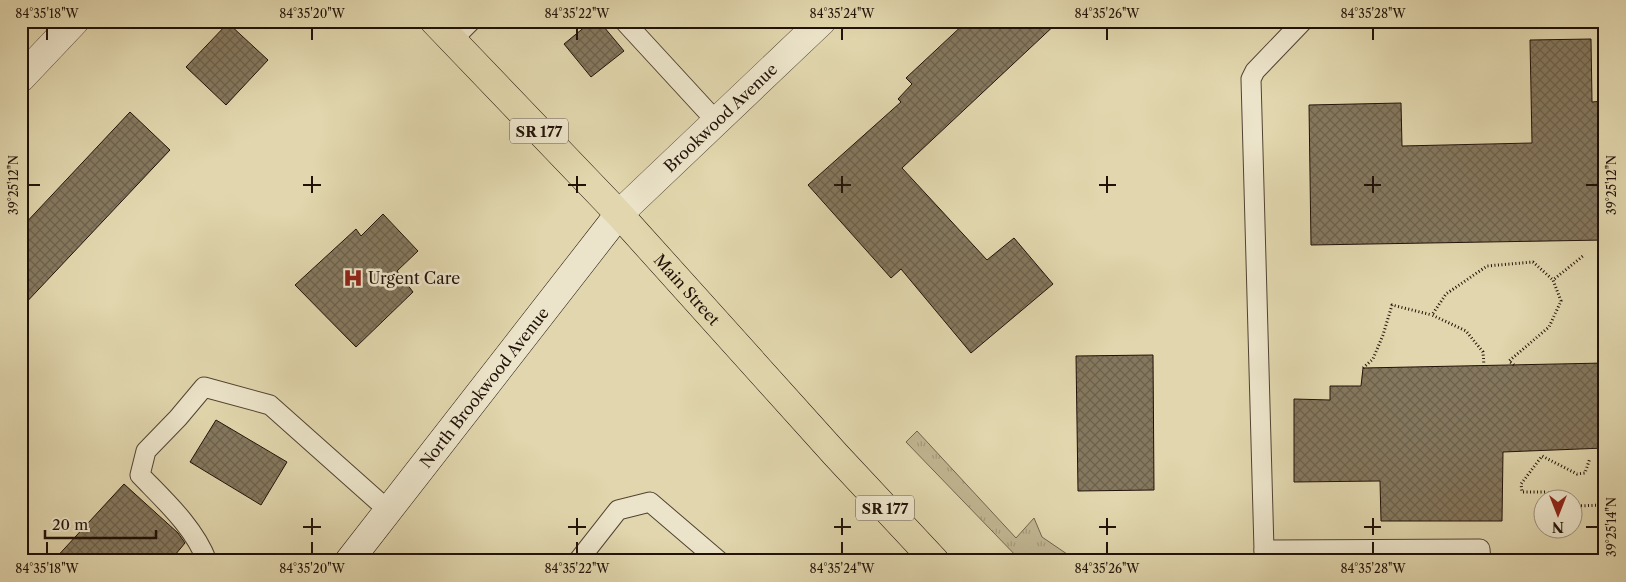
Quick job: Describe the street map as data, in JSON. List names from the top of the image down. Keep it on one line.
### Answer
{"streets":{"main road":["SR 177","Main Street"],"street":["Brookwood Avenue","North Brookwood Avenue"]},"crossings":[["Brookwood Avenue","Main Street"],["Brookwood Avenue","North Brookwood Avenue"],["Main Street","North Brookwood Avenue"]],"places":{"hospital":["Urgent Care"]},"scale_bar":"20 m","north":"bottom","coordinates":["84°35'18\"W","84°35'20\"W","84°35'22\"W","84°35'24\"W","84°35'26\"W","84°35'28\"W","39°25'12\"N","39°25'14\"N"]}
